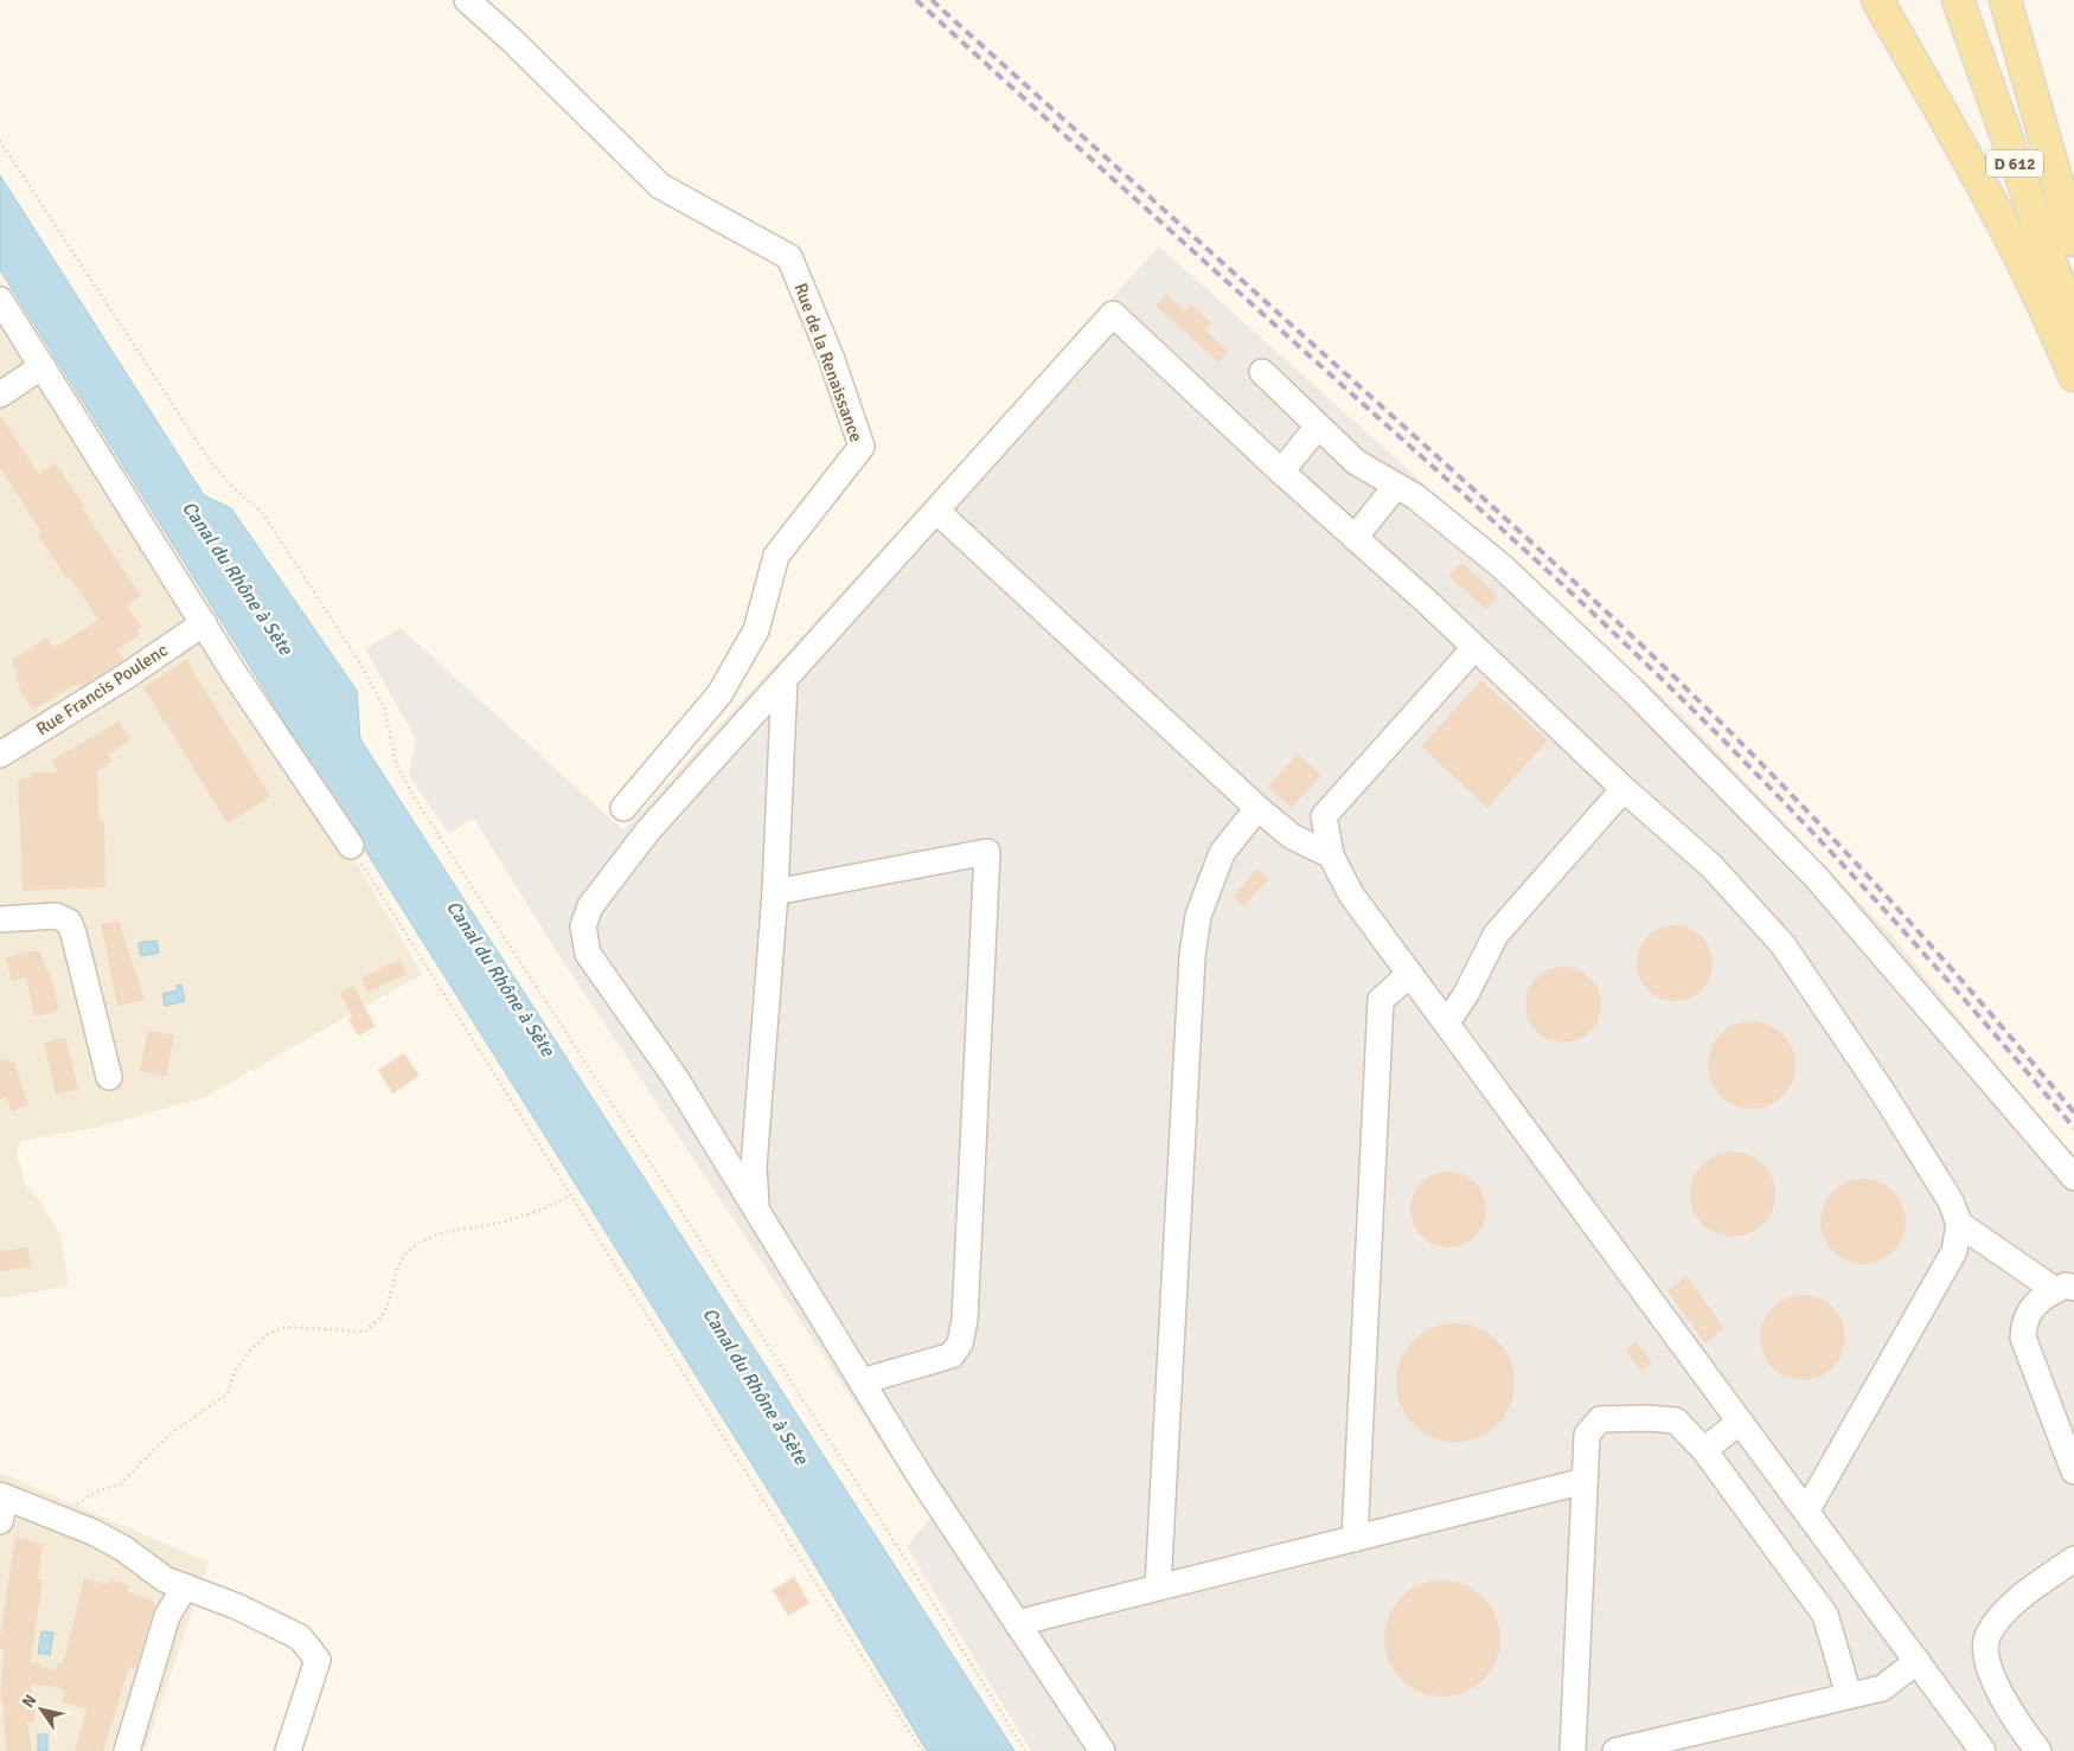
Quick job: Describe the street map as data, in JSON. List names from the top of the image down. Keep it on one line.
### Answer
{"streets":{"main road":["D 612"],"street":["Rue de la Renaissance","Rue Francis Poulenc"]},"water":["Canal du Rhône à Sète"],"north":"top left"}
